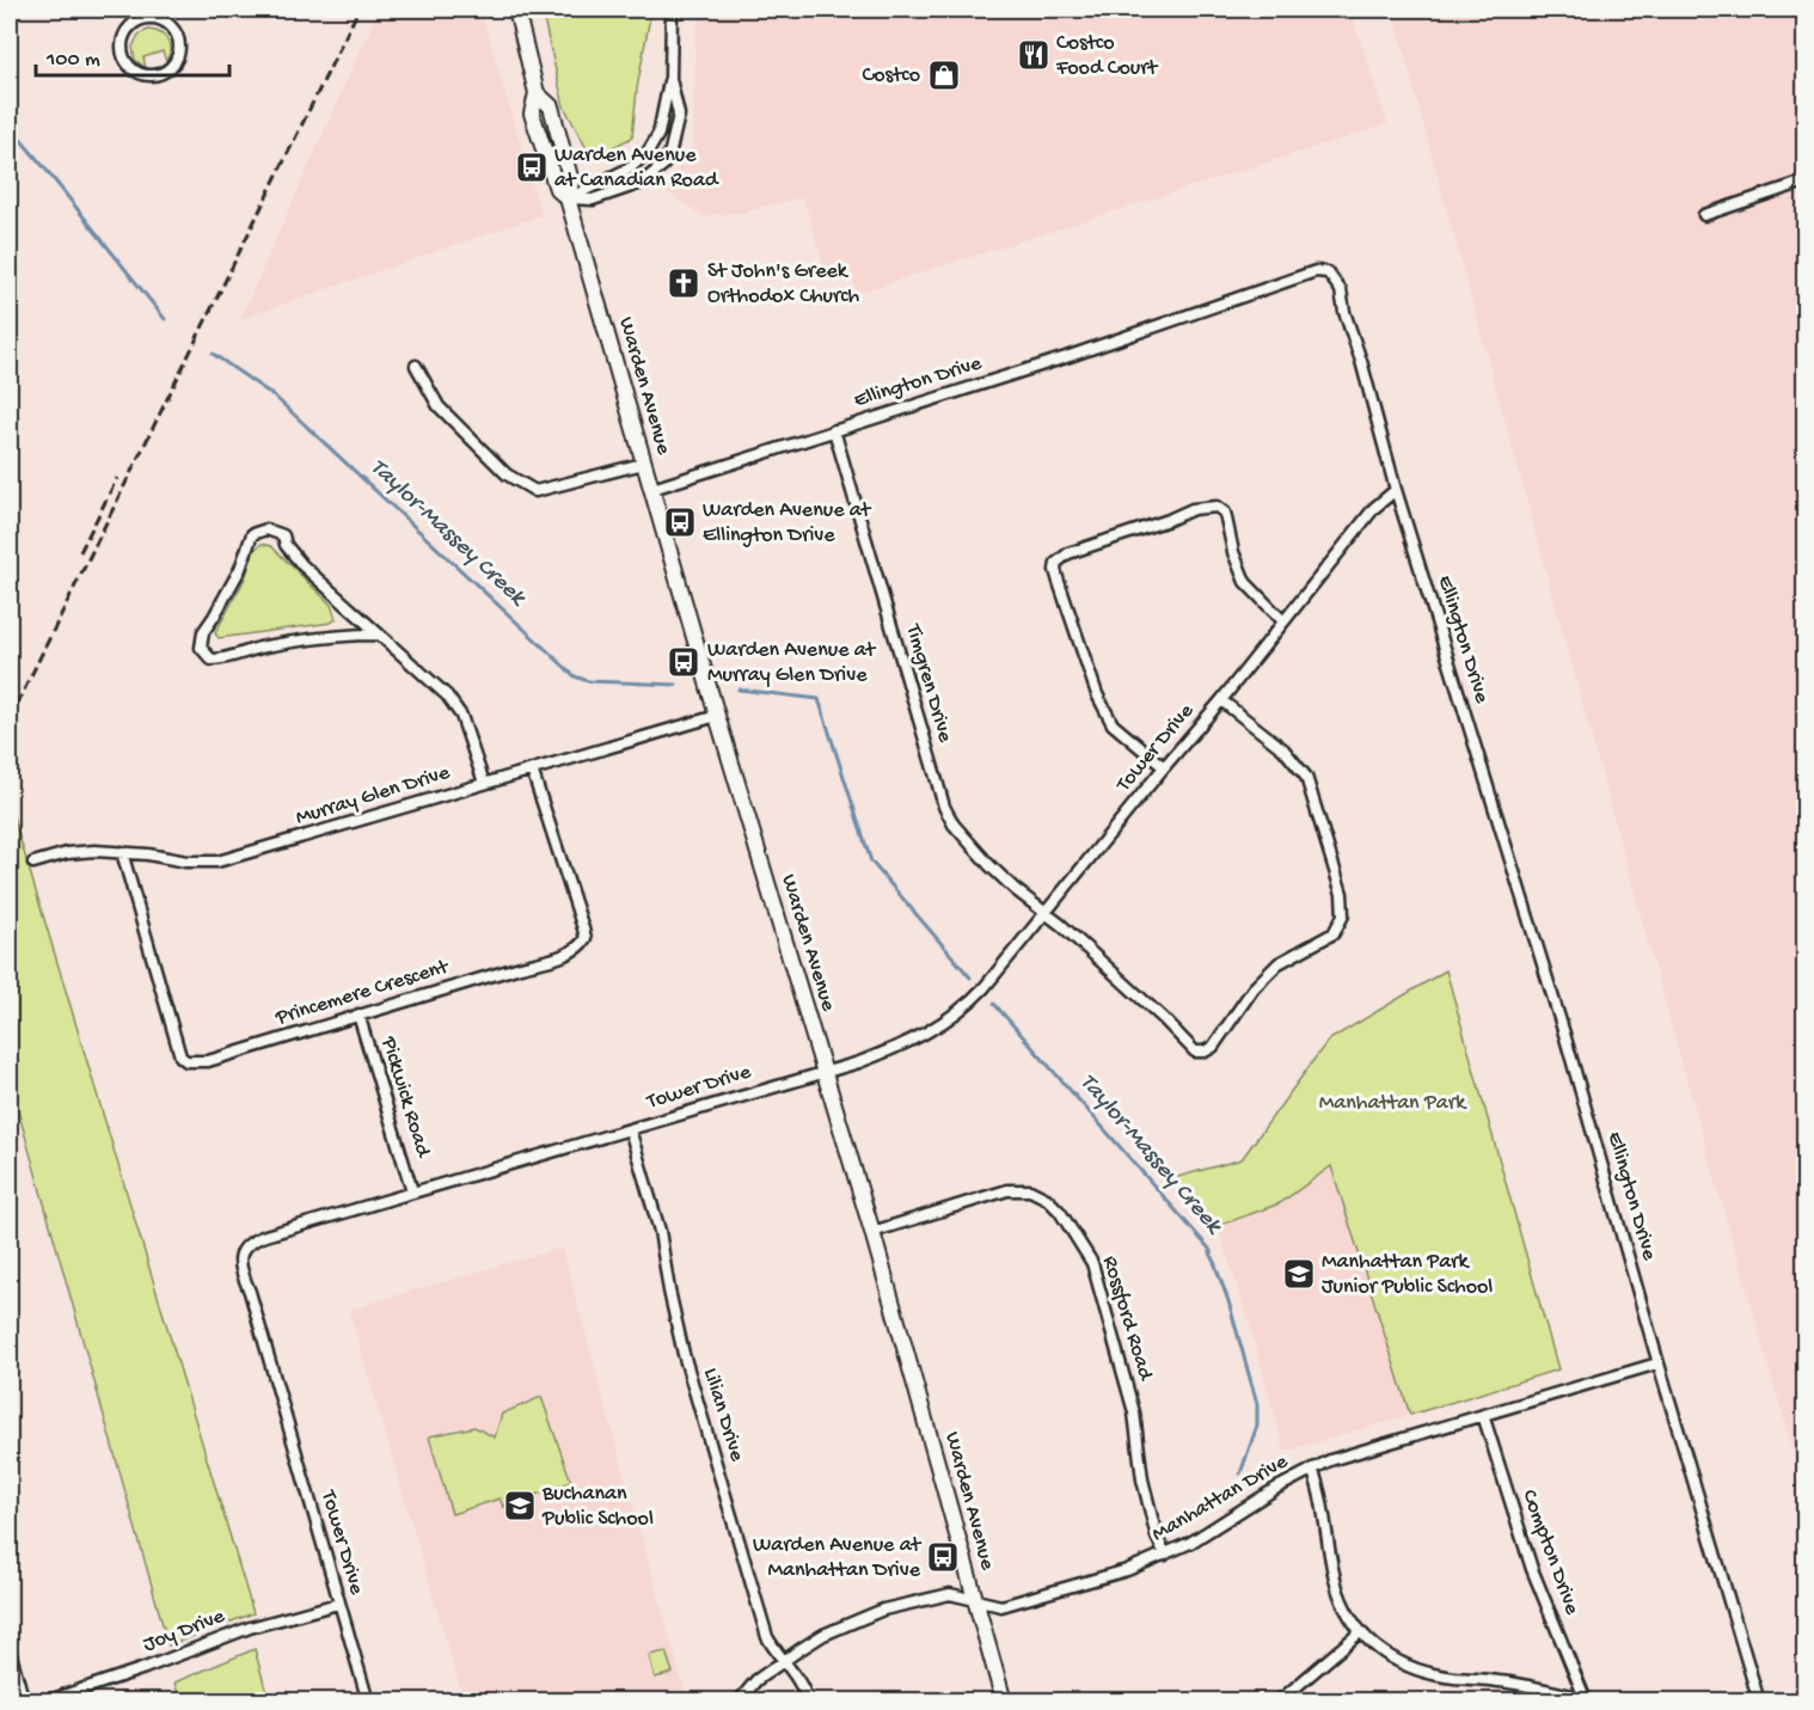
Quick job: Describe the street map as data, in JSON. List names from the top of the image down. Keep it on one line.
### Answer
{"streets":{"main road":["Warden Avenue"],"street":["Ellington Drive","Timgren Drive","Tower Drive","Murray Glen Drive","Princemere Crescent","Pickwick Road","Rossford Road","Lilian Drive","Manhattan Drive","Compton Drive","Joy Drive"]},"crossings":[["Ellington Drive","Warden Avenue"],["Ellington Drive","Timgren Drive"],["Ellington Drive","Tower Drive"],["Ellington Drive","Manhattan Drive"],["Warden Avenue","Tower Drive"],["Warden Avenue","Murray Glen Drive"],["Warden Avenue","Rossford Road"],["Warden Avenue","Manhattan Drive"],["Timgren Drive","Tower Drive"],["Tower Drive","Pickwick Road"],["Tower Drive","Lilian Drive"],["Tower Drive","Joy Drive"],["Murray Glen Drive","Princemere Crescent"],["Princemere Crescent","Pickwick Road"],["Rossford Road","Manhattan Drive"],["Lilian Drive","Manhattan Drive"],["Manhattan Drive","Compton Drive"]],"water":["Taylor-Massey Creek"],"parks":["Manhattan Park"],"places":{"restaurant":["Costco Food Court"],"shop":["Costco"],"bus stop":["Warden Avenue at Canadian Road","Warden Avenue at Ellington Drive","Warden Avenue at Murray Glen Drive","Warden Avenue at Manhattan Drive"],"church":["St John's Greek Orthodox Church"],"school or university":["Manhattan Park Junior Public School","Buchanan Public School"]},"scale_bar":"100 m"}
